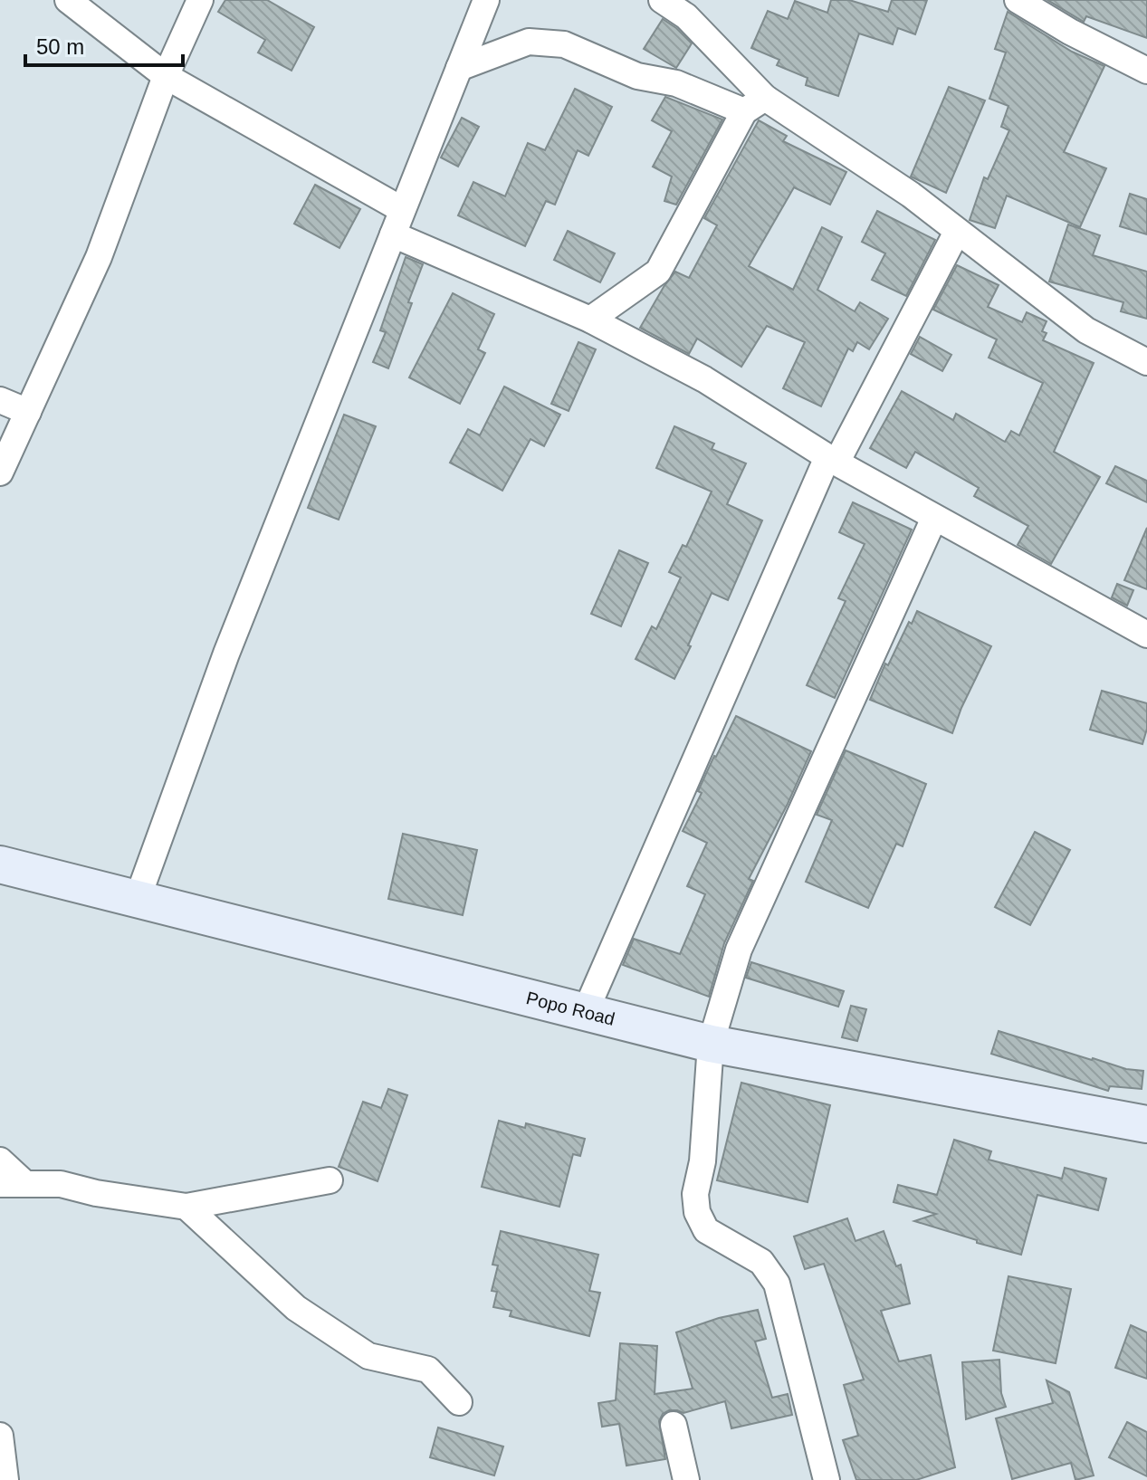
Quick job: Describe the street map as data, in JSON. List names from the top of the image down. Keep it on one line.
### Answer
{"streets":{"main road":["Popo Road"]},"scale_bar":"50 m"}
